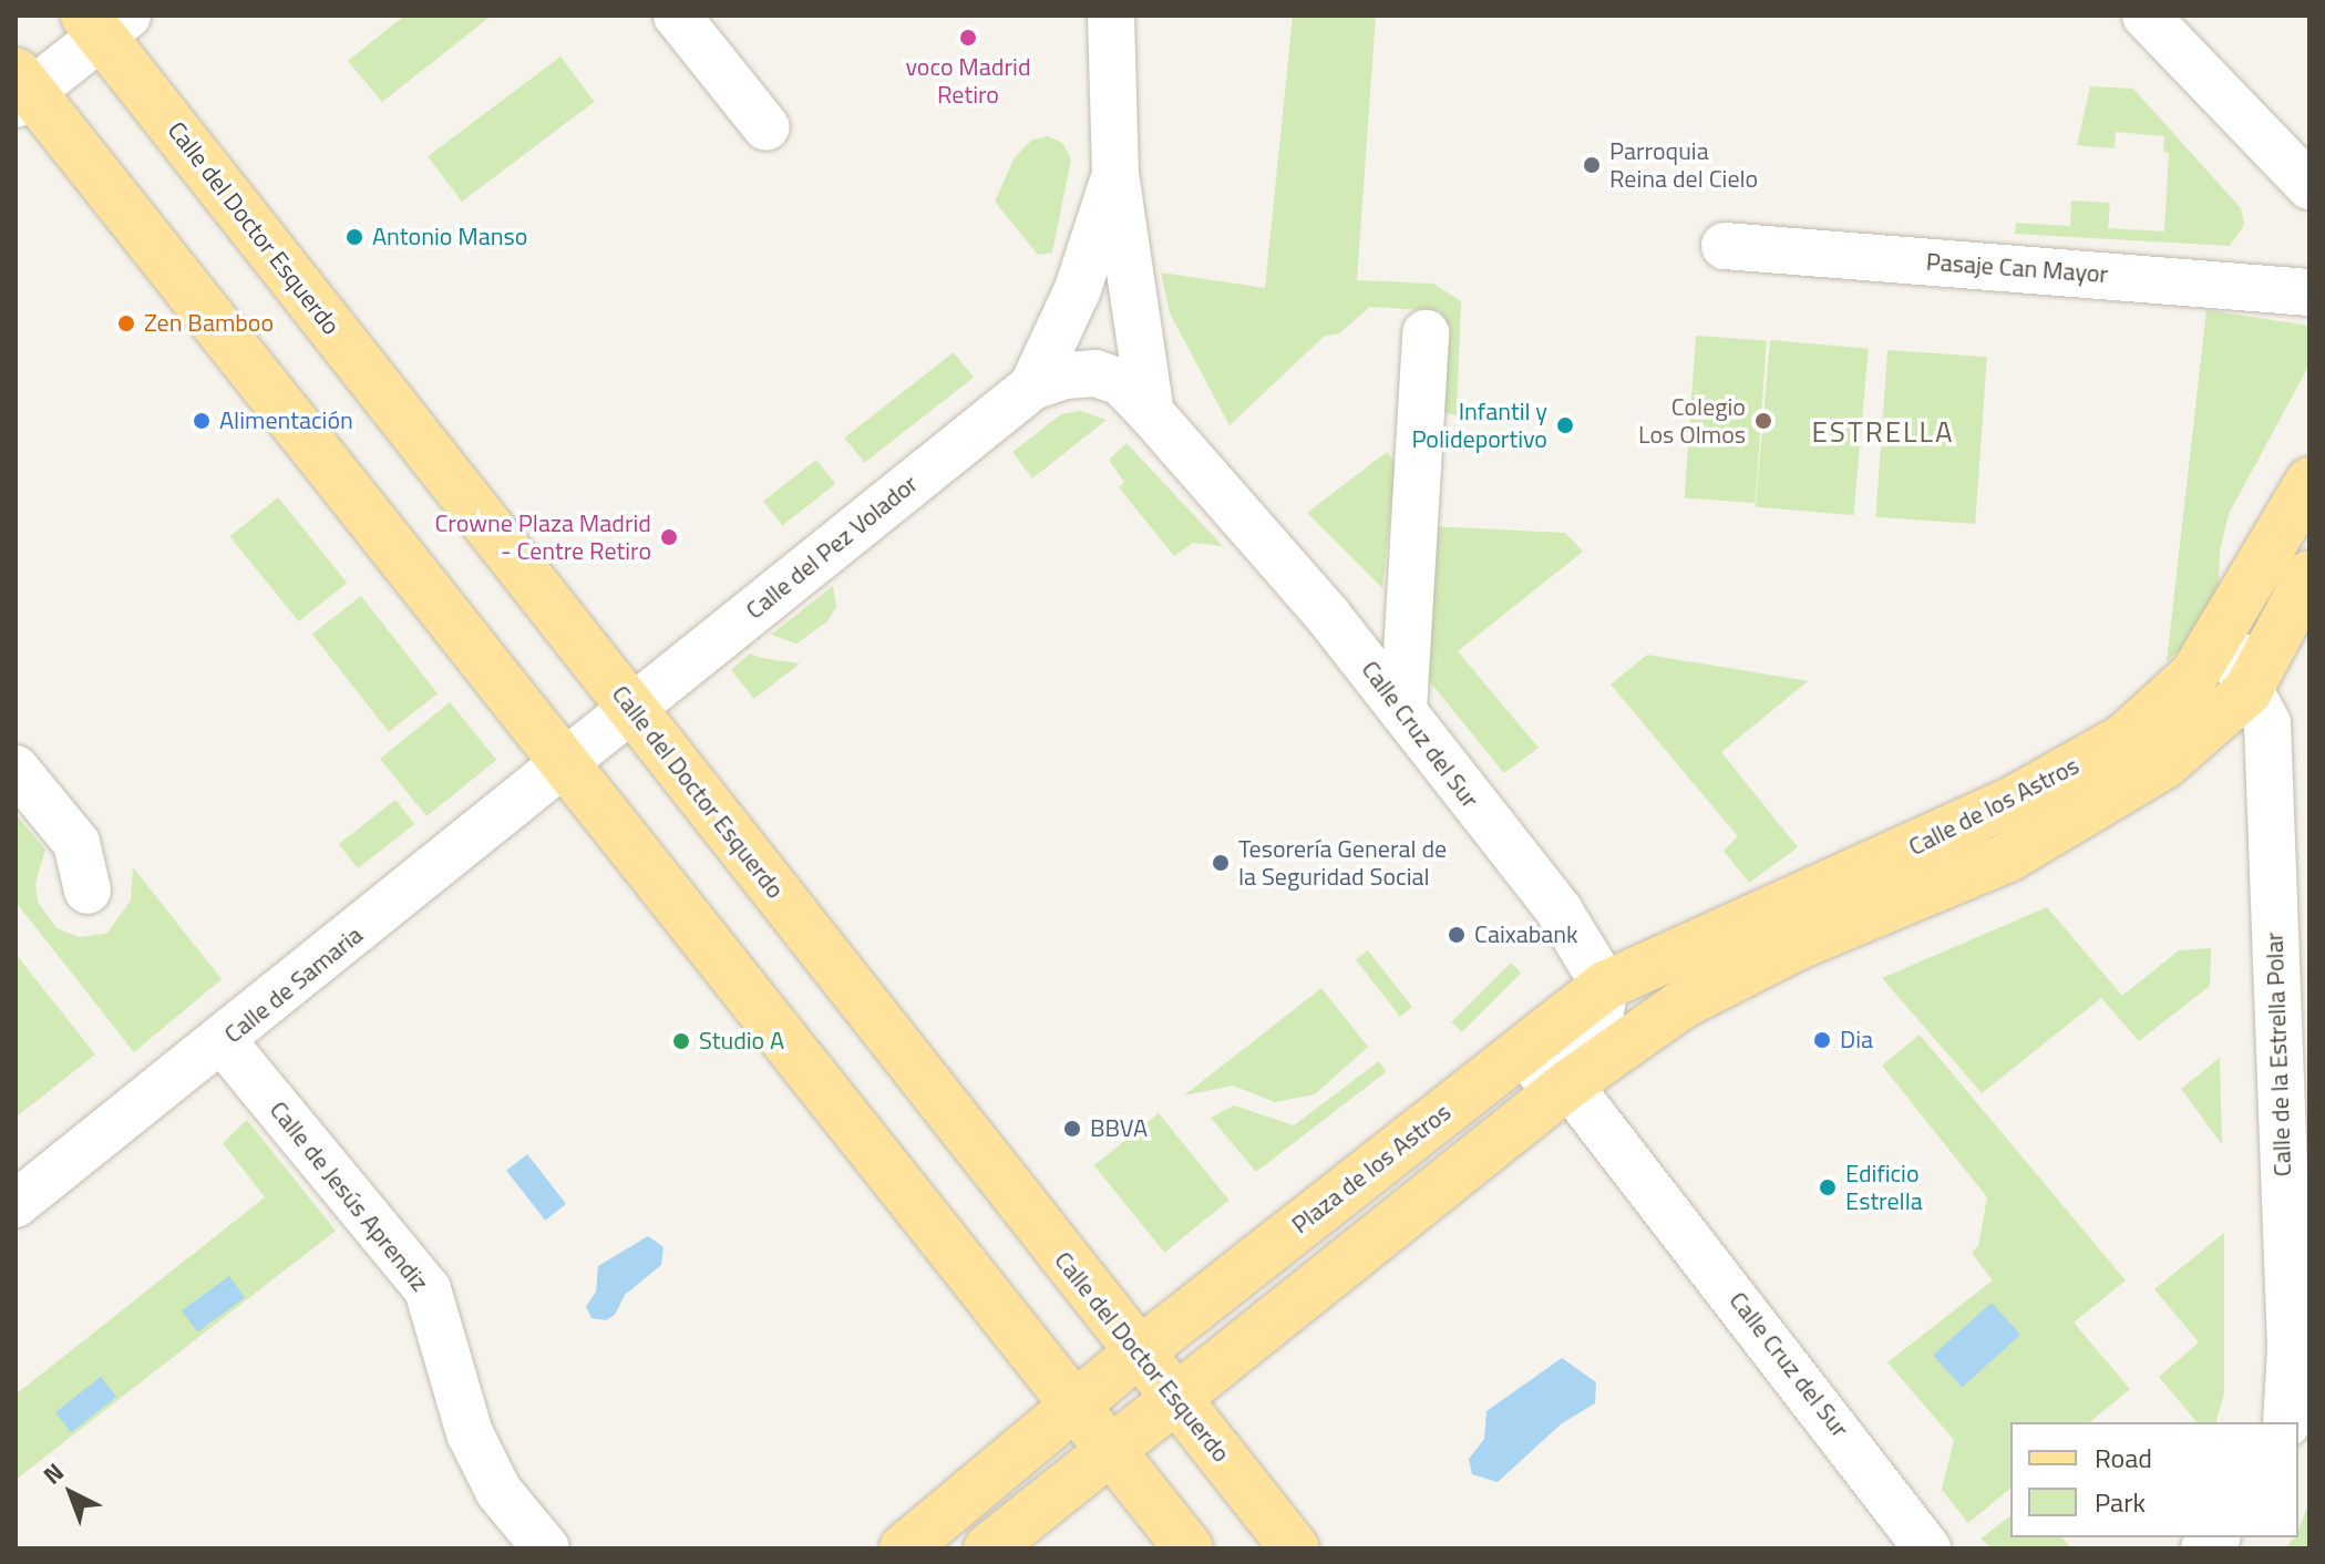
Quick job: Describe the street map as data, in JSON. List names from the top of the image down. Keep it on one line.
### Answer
{"streets":{"main road":["Calle del Doctor Esquerdo","Calle de los Astros","Plaza de los Astros"],"street":["Pasaje Can Mayor","Calle del Pez Volador","Calle Cruz del Sur","Calle de Samaria","Calle de la Estrella Polar","Calle de Jesús Aprendiz"]},"crossings":[["Calle del Doctor Esquerdo","Calle del Pez Volador"],["Calle del Doctor Esquerdo","Calle de Samaria"],["Calle del Doctor Esquerdo","Plaza de los Astros"],["Calle del Pez Volador","Calle Cruz del Sur"],["Calle del Pez Volador","Calle de Samaria"],["Calle Cruz del Sur","Calle de los Astros"],["Calle Cruz del Sur","Plaza de los Astros"],["Calle de los Astros","Calle de la Estrella Polar"],["Calle de los Astros","Plaza de los Astros"],["Calle de Samaria","Calle de Jesús Aprendiz"]],"districts":["ESTRELLA"],"places":["voco Madrid Retiro","Parroquia Reina del Cielo","Antonio Manso","Zen Bamboo","Alimentación","Colegio Los Olmos","Infantil y Polideportivo","Crowne Plaza Madrid - Centre Retiro","Tesorería General de la Seguridad Social","Caixabank","Dia","Studio A","BBVA","Edificio Estrella"],"legend":["Road","Park"],"north":"top left"}
